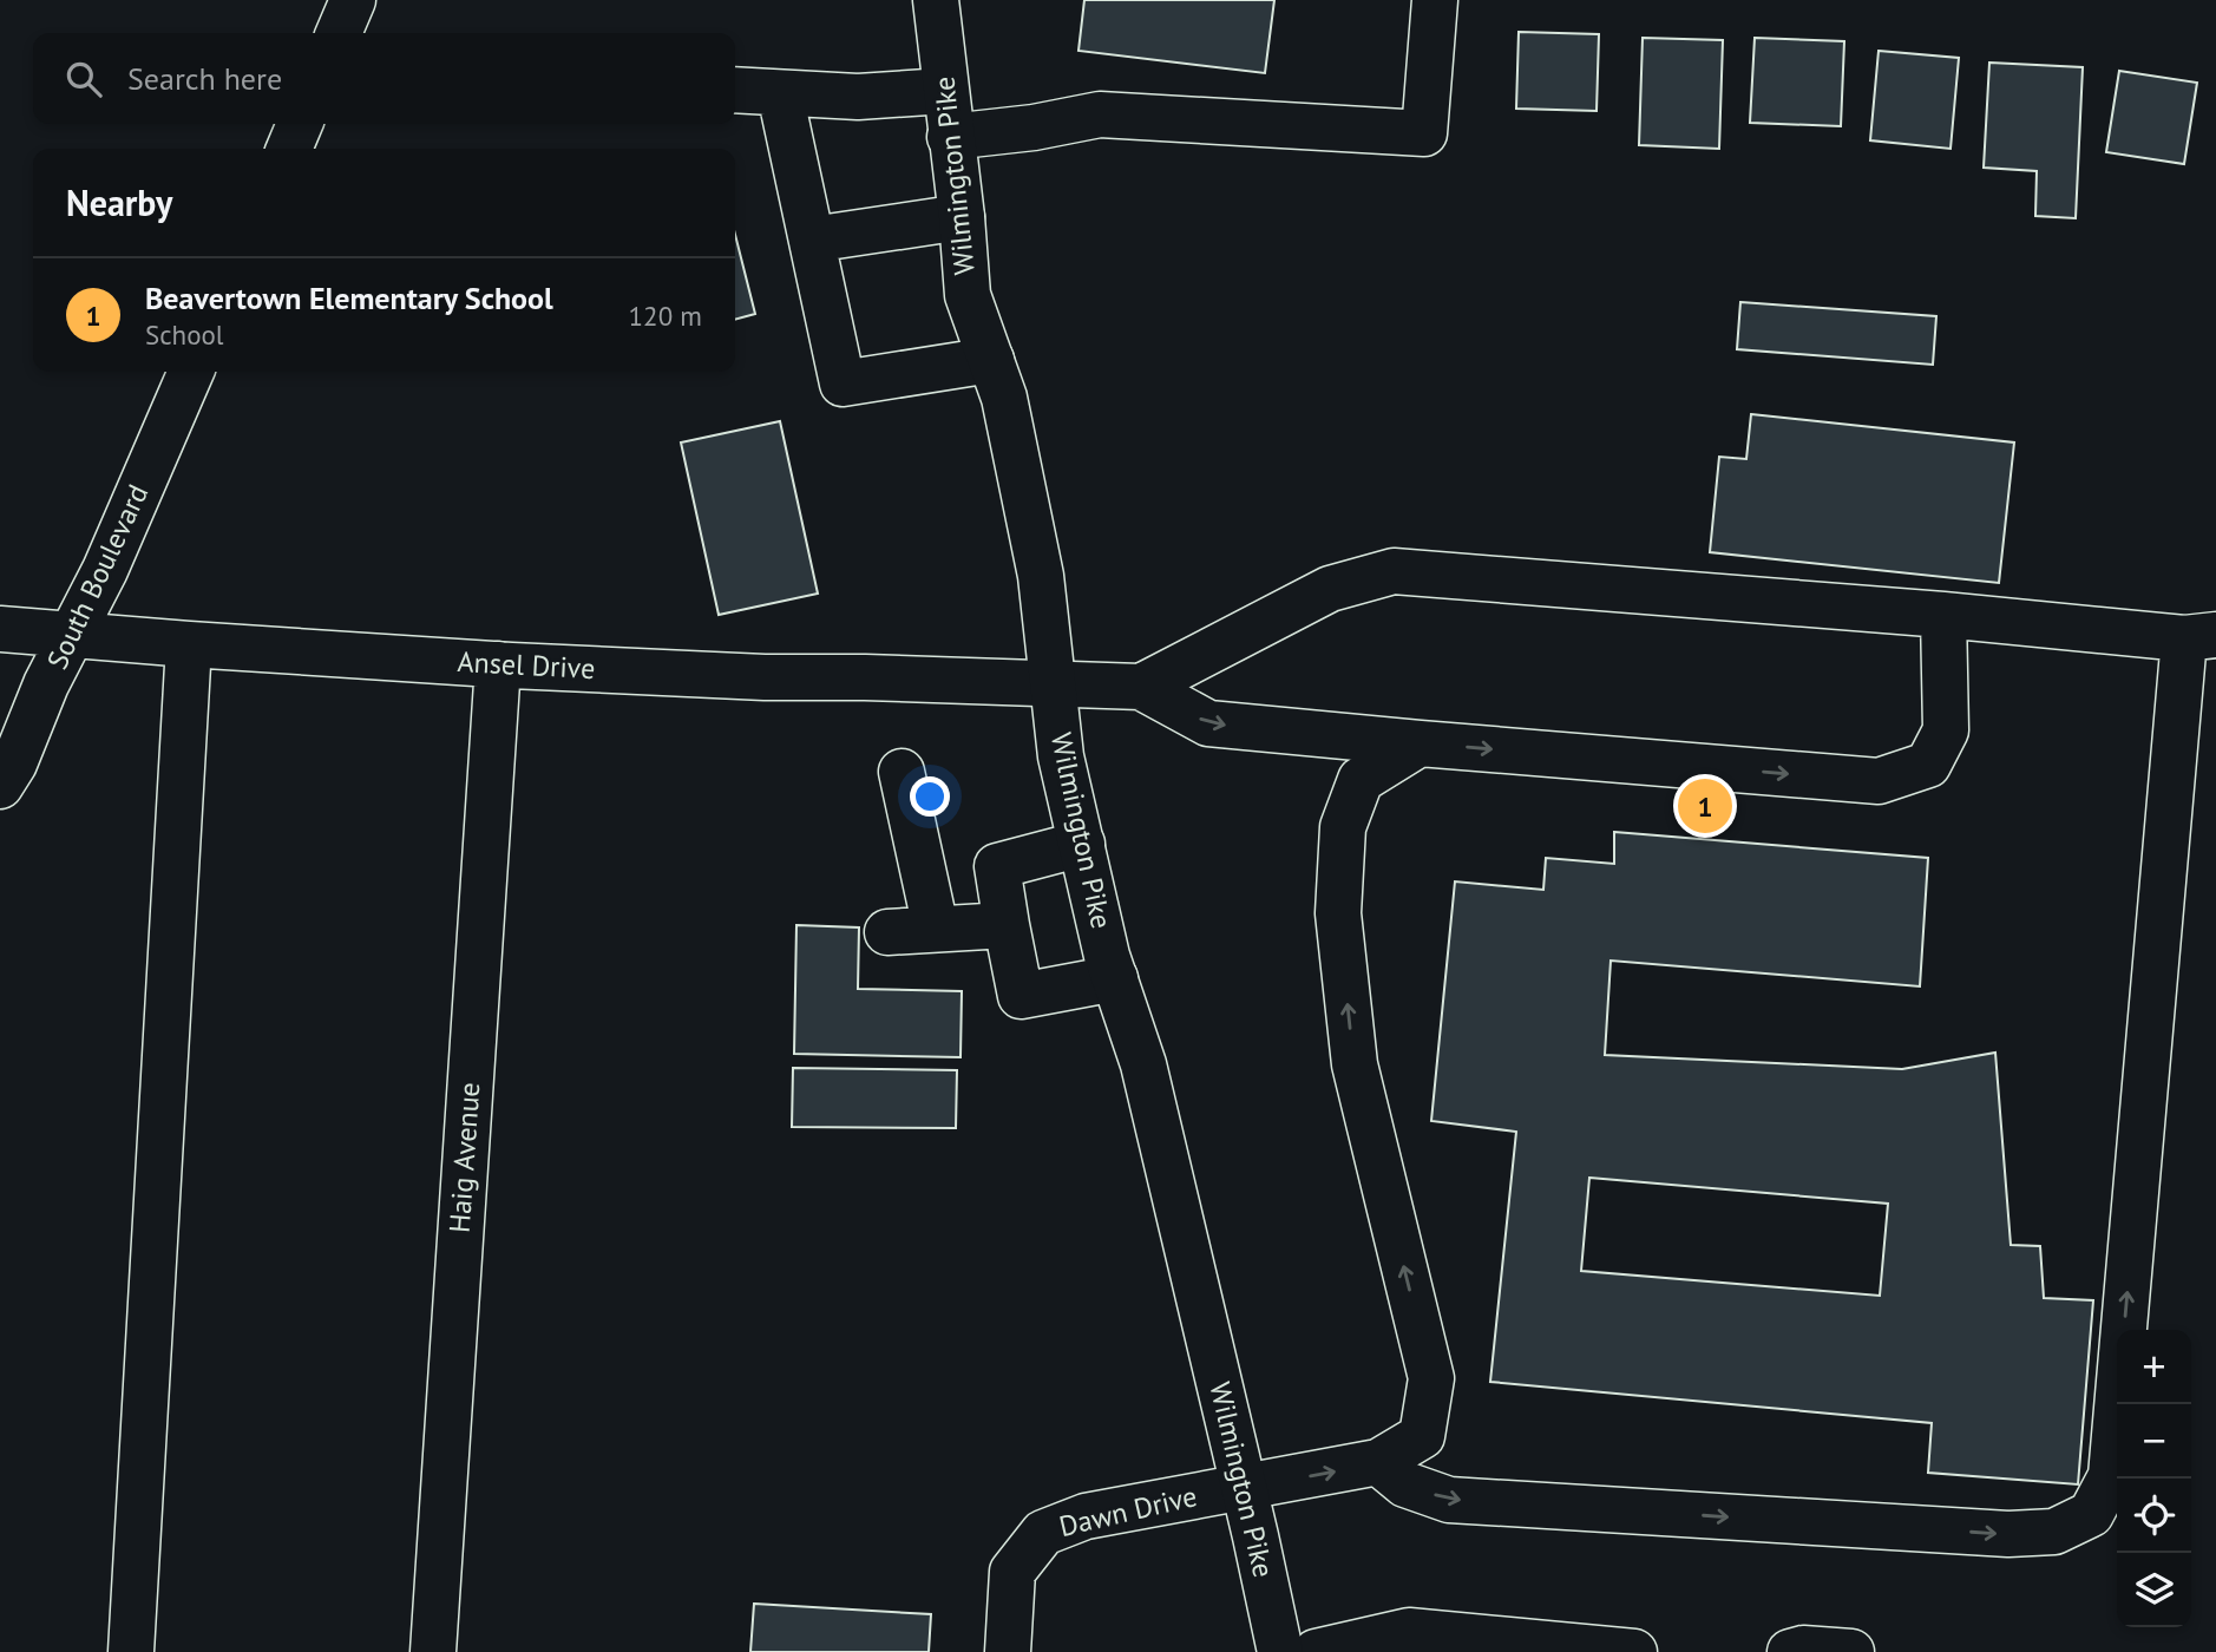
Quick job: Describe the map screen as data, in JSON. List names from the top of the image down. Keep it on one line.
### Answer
{"streets":{"street":["Wilmington Pike","South Boulevard","Ansel Drive","Haig Avenue","Dawn Drive"]},"crossings":[["Wilmington Pike","Ansel Drive"],["Wilmington Pike","Dawn Drive"],["South Boulevard","Ansel Drive"],["Ansel Drive","Haig Avenue"]],"page":{"search":"Search here","heading":"Nearby","list":[{"mark":"1","name":"Beavertown Elementary School","note":"School","value":"120 m"}],"pins":"1","map_buttons":["+","−"]}}
